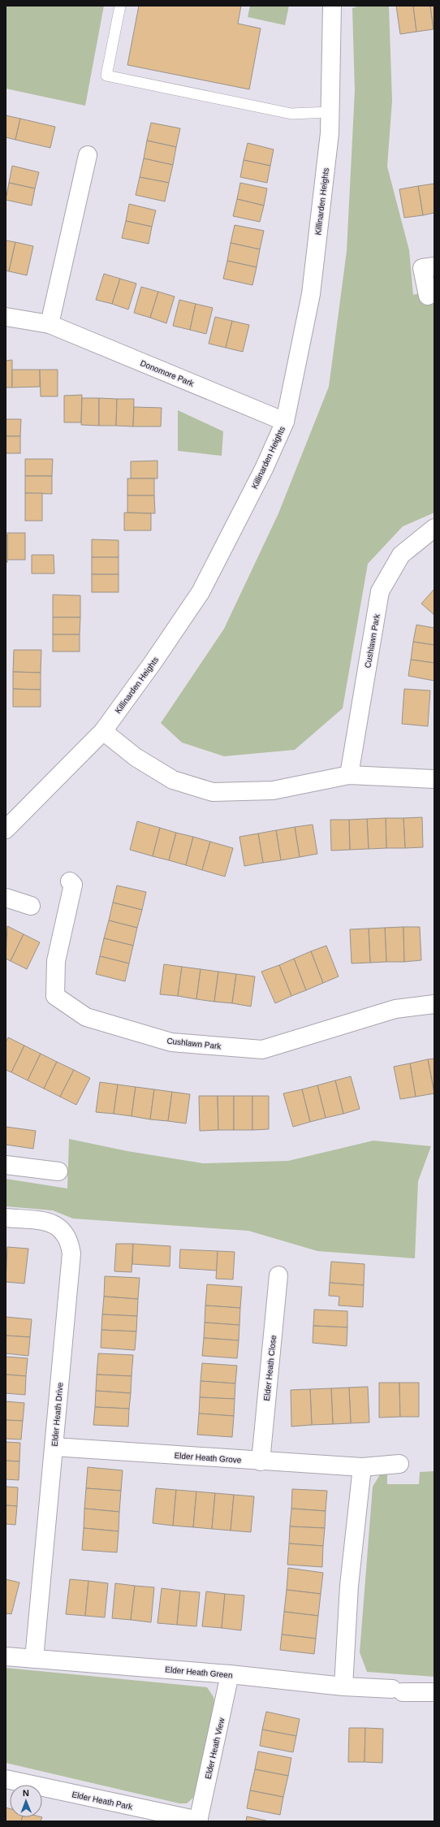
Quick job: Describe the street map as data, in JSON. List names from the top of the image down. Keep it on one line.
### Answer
{"streets":{"street":["Killinarden Heights","Donomore Park","Cushlawn Park","Elder Heath Close","Elder Heath Drive","Elder Heath Grove","Elder Heath Green","Elder Heath View","Elder Heath Park"]},"crossings":[["Killinarden Heights","Donomore Park"],["Elder Heath Close","Elder Heath Grove"],["Elder Heath Drive","Elder Heath Grove"],["Elder Heath Drive","Elder Heath Green"],["Elder Heath Green","Elder Heath View"],["Elder Heath View","Elder Heath Park"]],"north":"top"}
